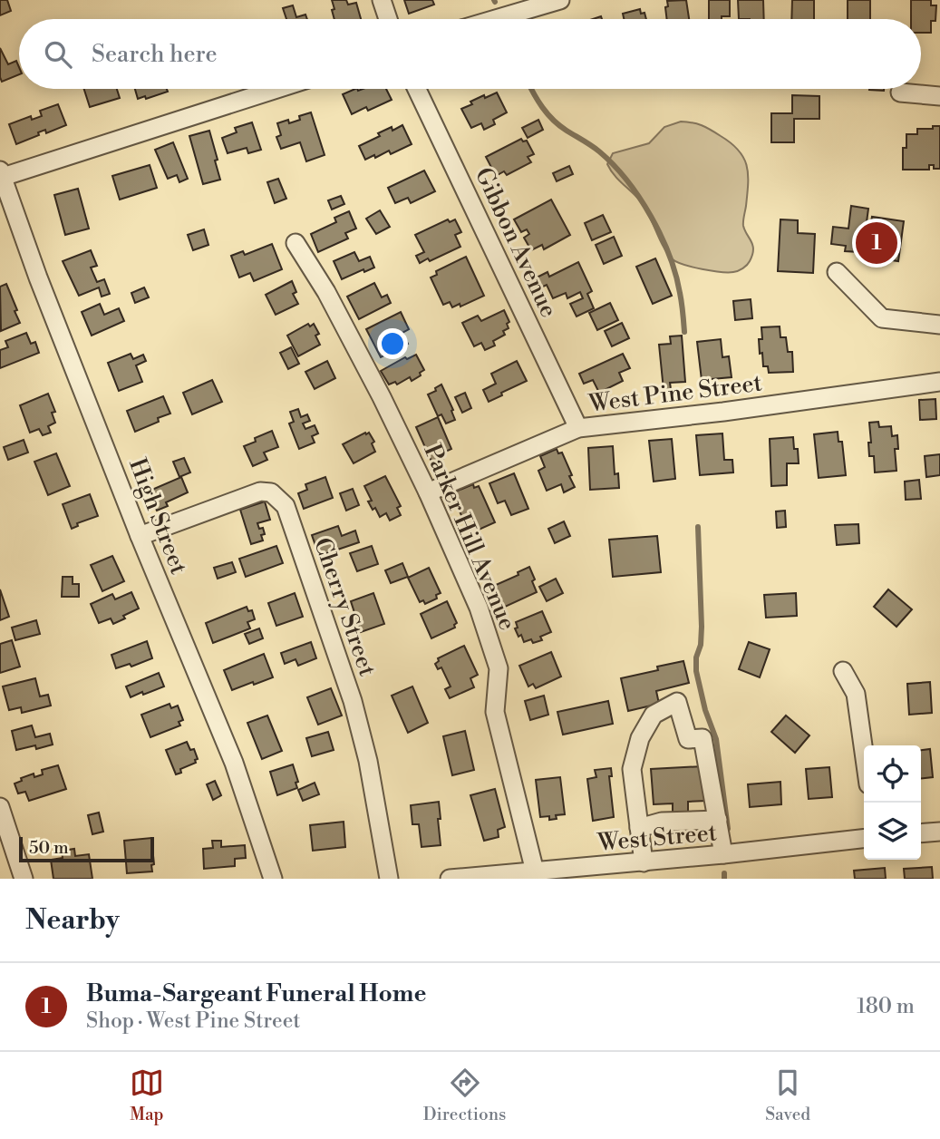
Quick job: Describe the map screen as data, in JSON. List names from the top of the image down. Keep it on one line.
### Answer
{"streets":{"street":["Gibbon Avenue","West Pine Street","High Street","Parker Hill Avenue","Cherry Street","West Street"]},"crossings":[["Gibbon Avenue","West Pine Street"],["West Pine Street","Parker Hill Avenue"],["High Street","Cherry Street"],["Parker Hill Avenue","West Street"]],"scale_bar":"50 m","page":{"search":"Search here","pins":"1","scale":"50 m","heading":"Nearby","list":[{"mark":"1","name":"Buma-Sargeant Funeral Home","note":"Shop · West Pine Street","value":"180 m"}],"nav":["Map","Directions","Saved"]}}
